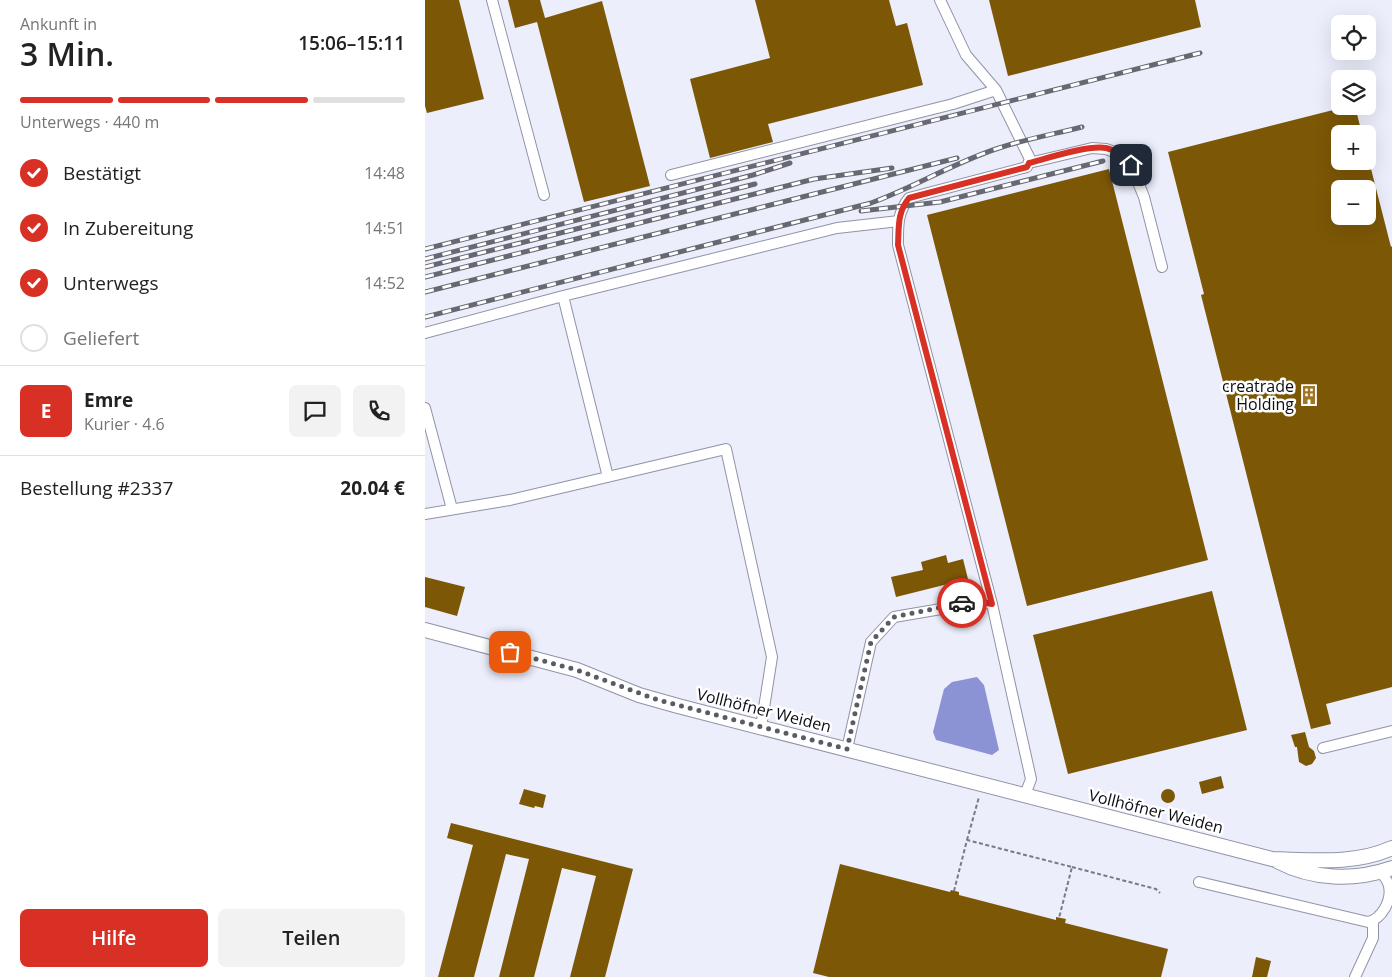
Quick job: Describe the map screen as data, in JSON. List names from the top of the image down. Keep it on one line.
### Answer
{"streets":{"main road":["Vollhöfner Weiden"]},"places":{"building":["creatrade Holding"]},"page":{"heading":["3 Min.","Ankunft in","15:06–15:11"],"panel":["Emre","Kurier · 4.6","Bestellung #2337","20.04 €"],"map_buttons":["+","−"],"bar":"Unterwegs · 440 m","list":[["Bestätigt","14:48"],["In Zubereitung","14:51"],["Unterwegs","14:52"],"Geliefert"],"round":"E","buttons":["Hilfe","Teilen"]}}
